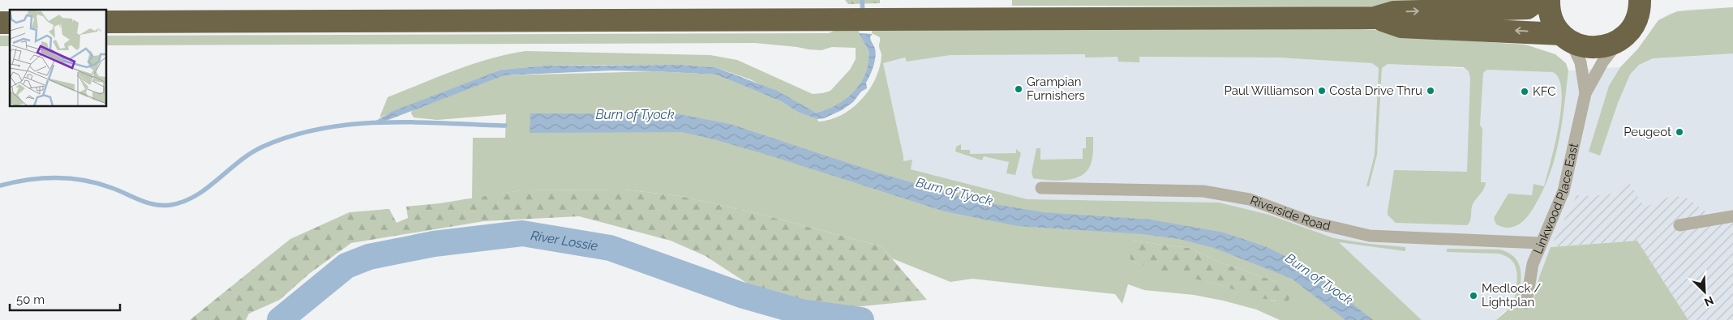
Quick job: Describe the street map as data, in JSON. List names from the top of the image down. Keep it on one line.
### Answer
{"streets":{"street":["Linkwood Place East","Riverside Road"]},"crossings":[["Linkwood Place East","Riverside Road"]],"water":["Burn of Tyock","River Lossie"],"places":["Grampian Furnishers","Paul Williamson","Costa Drive Thru","KFC","Peugeot","Medlock / Lightplan"],"scale_bar":"50 m","north":"bottom right"}
